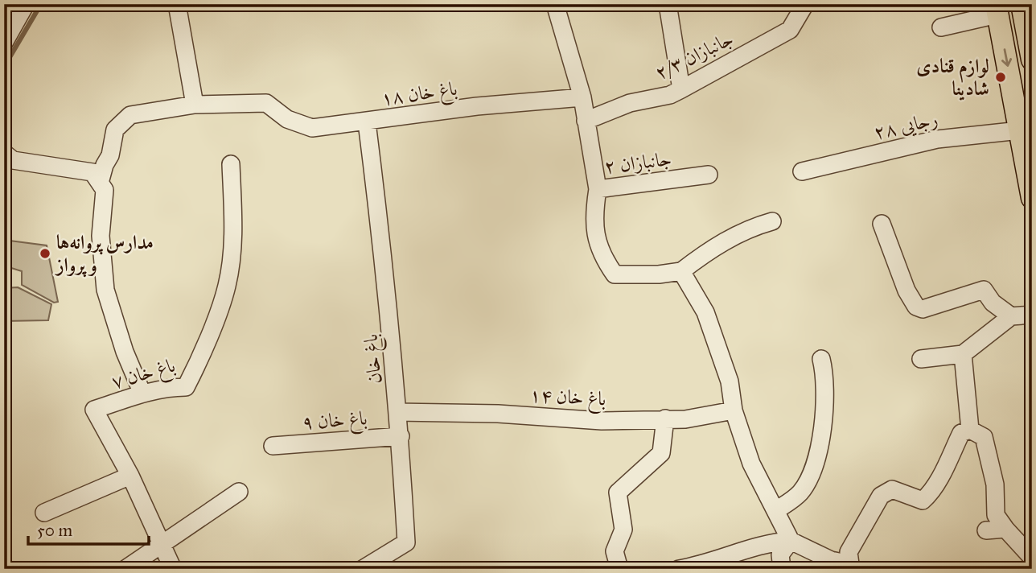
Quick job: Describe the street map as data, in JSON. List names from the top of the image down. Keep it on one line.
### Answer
{"streets":{"street":["جانبازان ۲/۳","باغ خان ۱۸","رجایی ۲۸","جانبازان ۲","باغ خان","باغ خان ۷","باغ خان ۱۴","باغ خان ۹"]},"crossings":[["جانبازان ۲/۳","جانبازان ۲"],["باغ خان ۱۸","جانبازان ۲"],["باغ خان ۱۸","باغ خان"],["باغ خان","باغ خان ۱۴"],["باغ خان","باغ خان ۹"]],"places":["لوازم قنادی شادینا","مدارس پروانه‌ها و پرواز"],"scale_bar":"50 m"}
